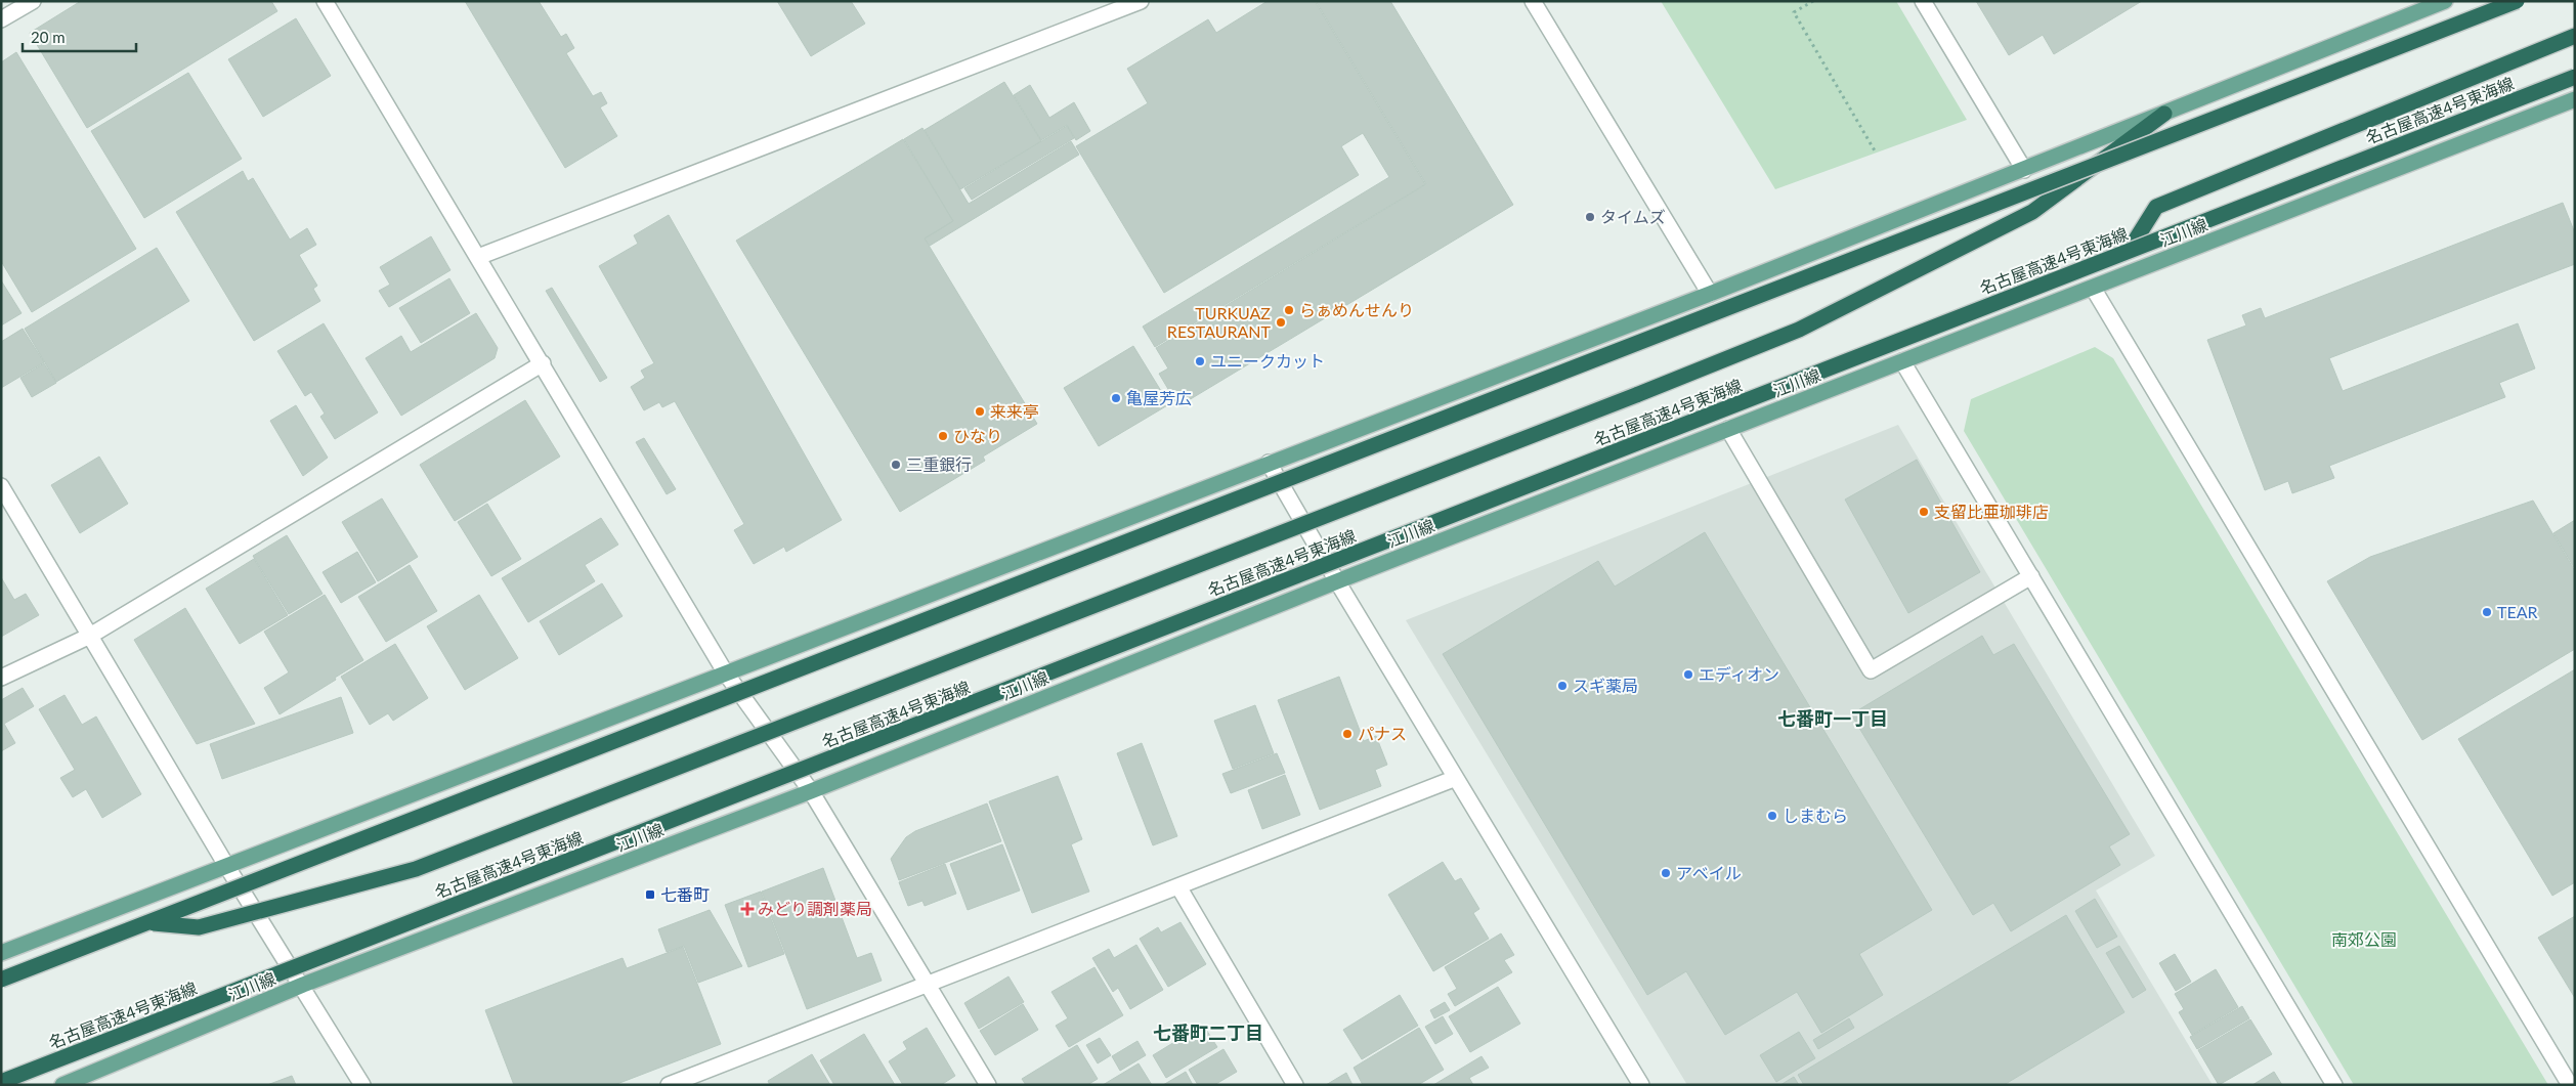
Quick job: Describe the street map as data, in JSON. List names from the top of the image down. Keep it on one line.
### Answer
{"streets":{"highway":["名古屋高速4号東海線"],"main road":["江川線"]},"districts":["七番町一丁目","七番町二丁目"],"parks":["南郊公園"],"places":{"other":["タイムズ","らぁめんせんり","TURKUAZ RESTAURANT","ユニークカット","亀屋芳広","来来亭","ひなり","三重銀行","支留比亜珈琲店","TEAR","エディオン","スギ薬局","パナス","しまむら","アベイル"],"transit":["七番町"],"health":["みどり調剤薬局"]},"scale_bar":"20 m"}
